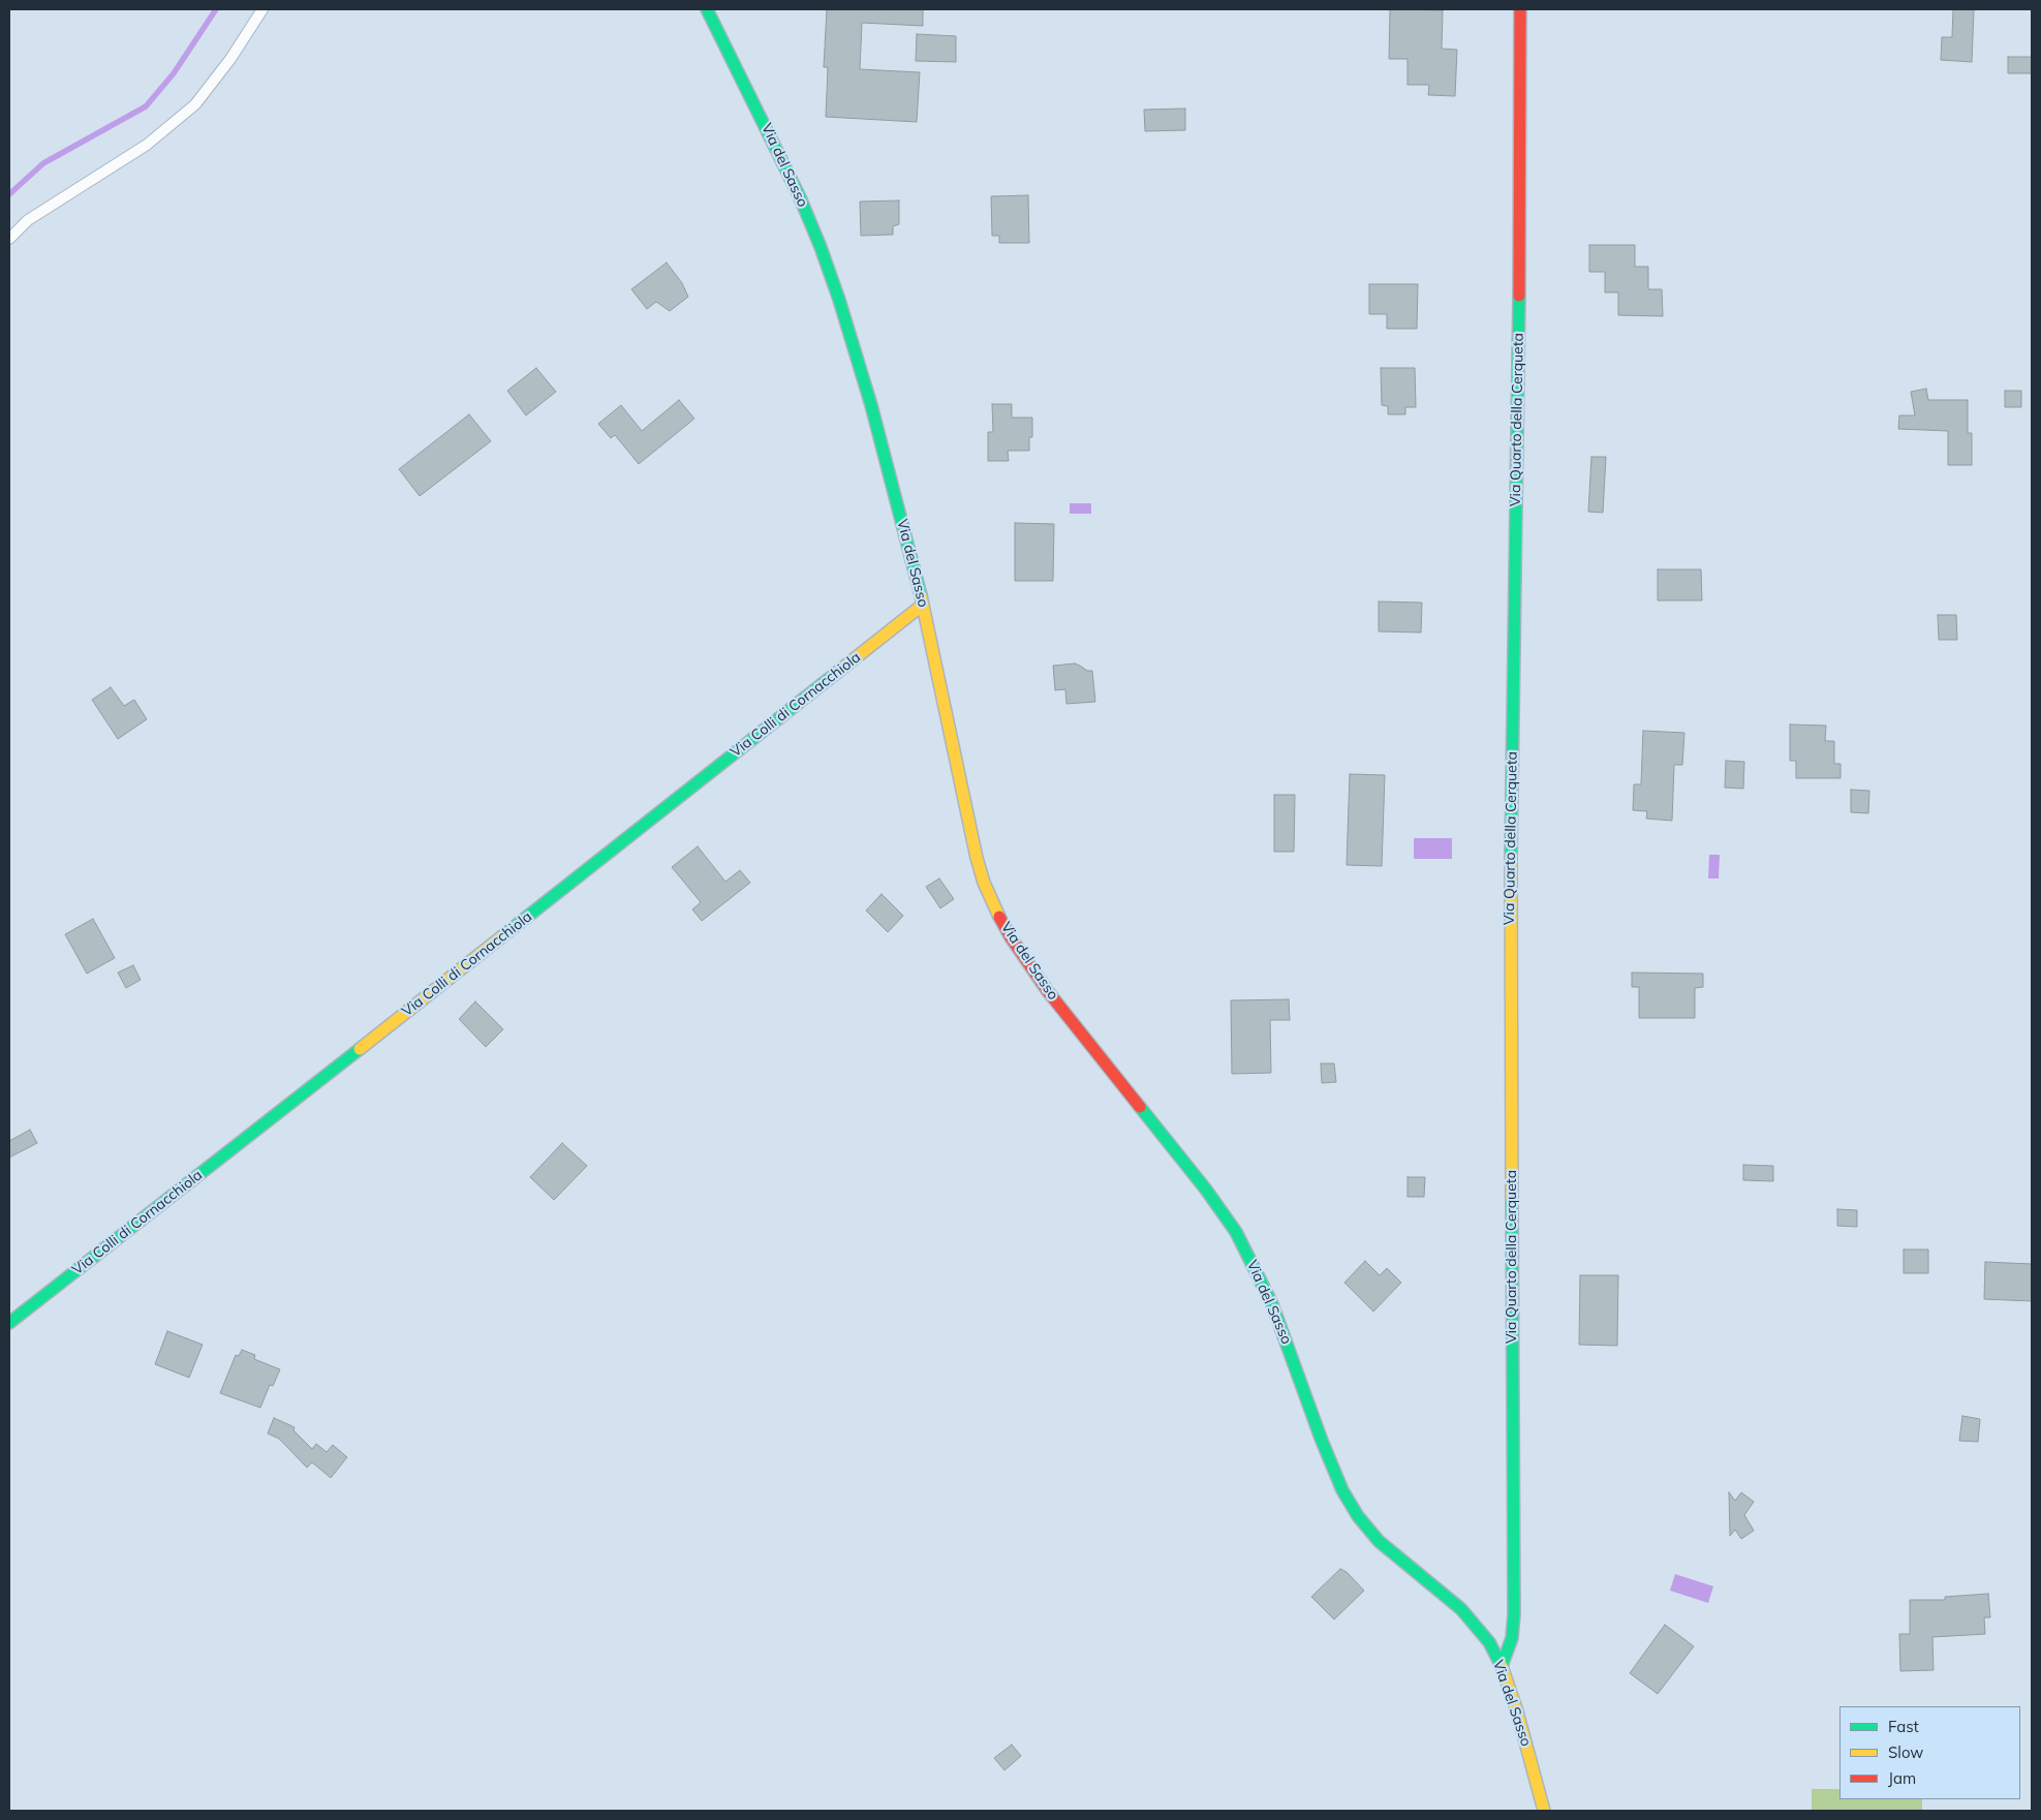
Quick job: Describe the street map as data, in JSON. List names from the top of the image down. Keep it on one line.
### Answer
{"streets":{"street":["Via del Sasso","Via Quarto della Cerqueta","Via Colli di Cornacchiola"]},"crossings":[["Via del Sasso","Via Quarto della Cerqueta"],["Via del Sasso","Via Colli di Cornacchiola"]],"legend":["Fast","Slow","Jam"]}
